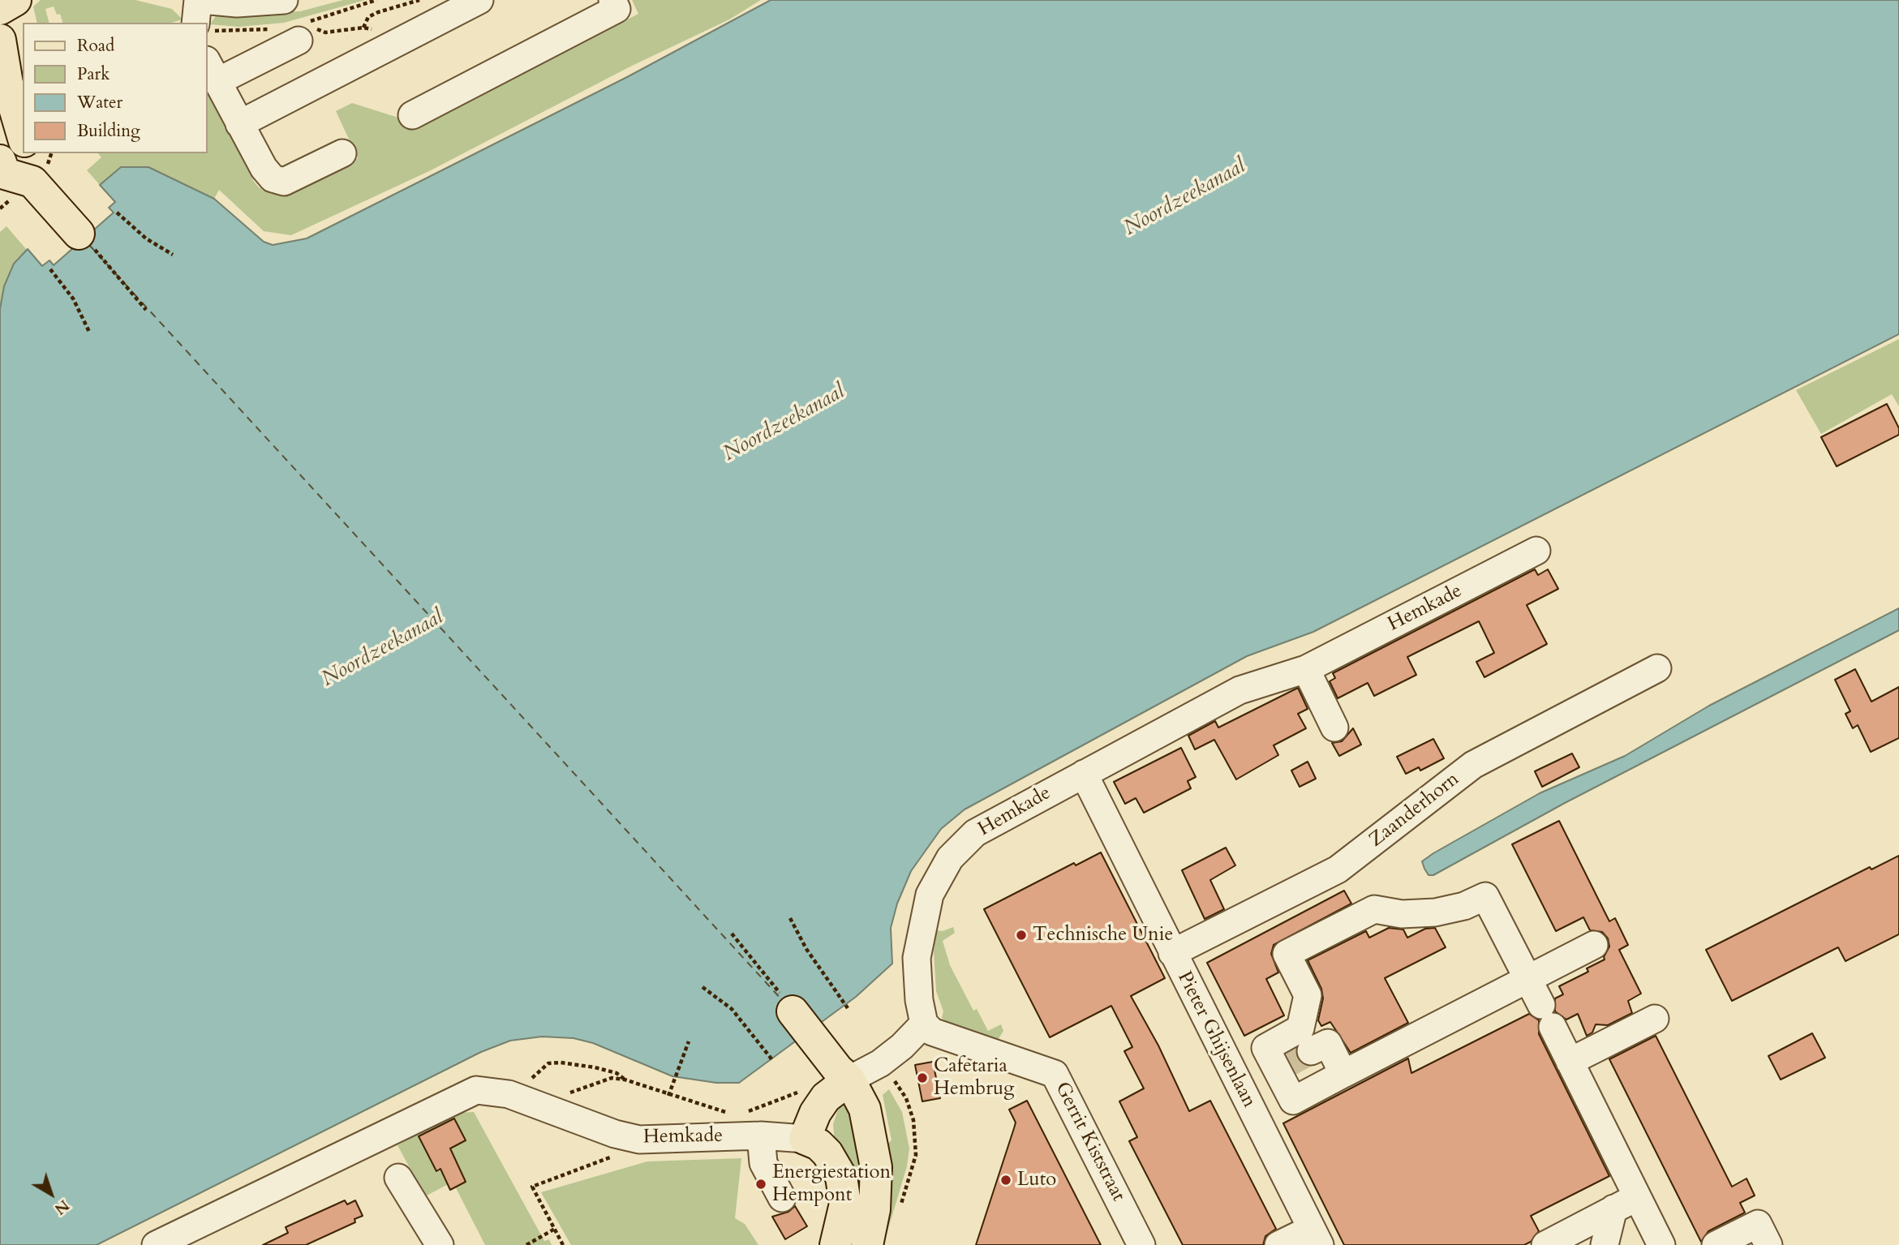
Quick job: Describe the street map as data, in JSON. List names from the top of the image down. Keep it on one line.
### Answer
{"streets":{"street":["Hemkade","Zaanderhorn","Pieter Ghijsenlaan","Gerrit Kiststraat"]},"crossings":[["Hemkade","Pieter Ghijsenlaan"],["Hemkade","Gerrit Kiststraat"],["Zaanderhorn","Pieter Ghijsenlaan"]],"water":["Noordzeekanaal"],"places":["Technische Unie","Cafetaria Hembrug","Luto","Energiestation Hempont"],"legend":["Road","Park","Water","Building"],"north":"bottom right"}
